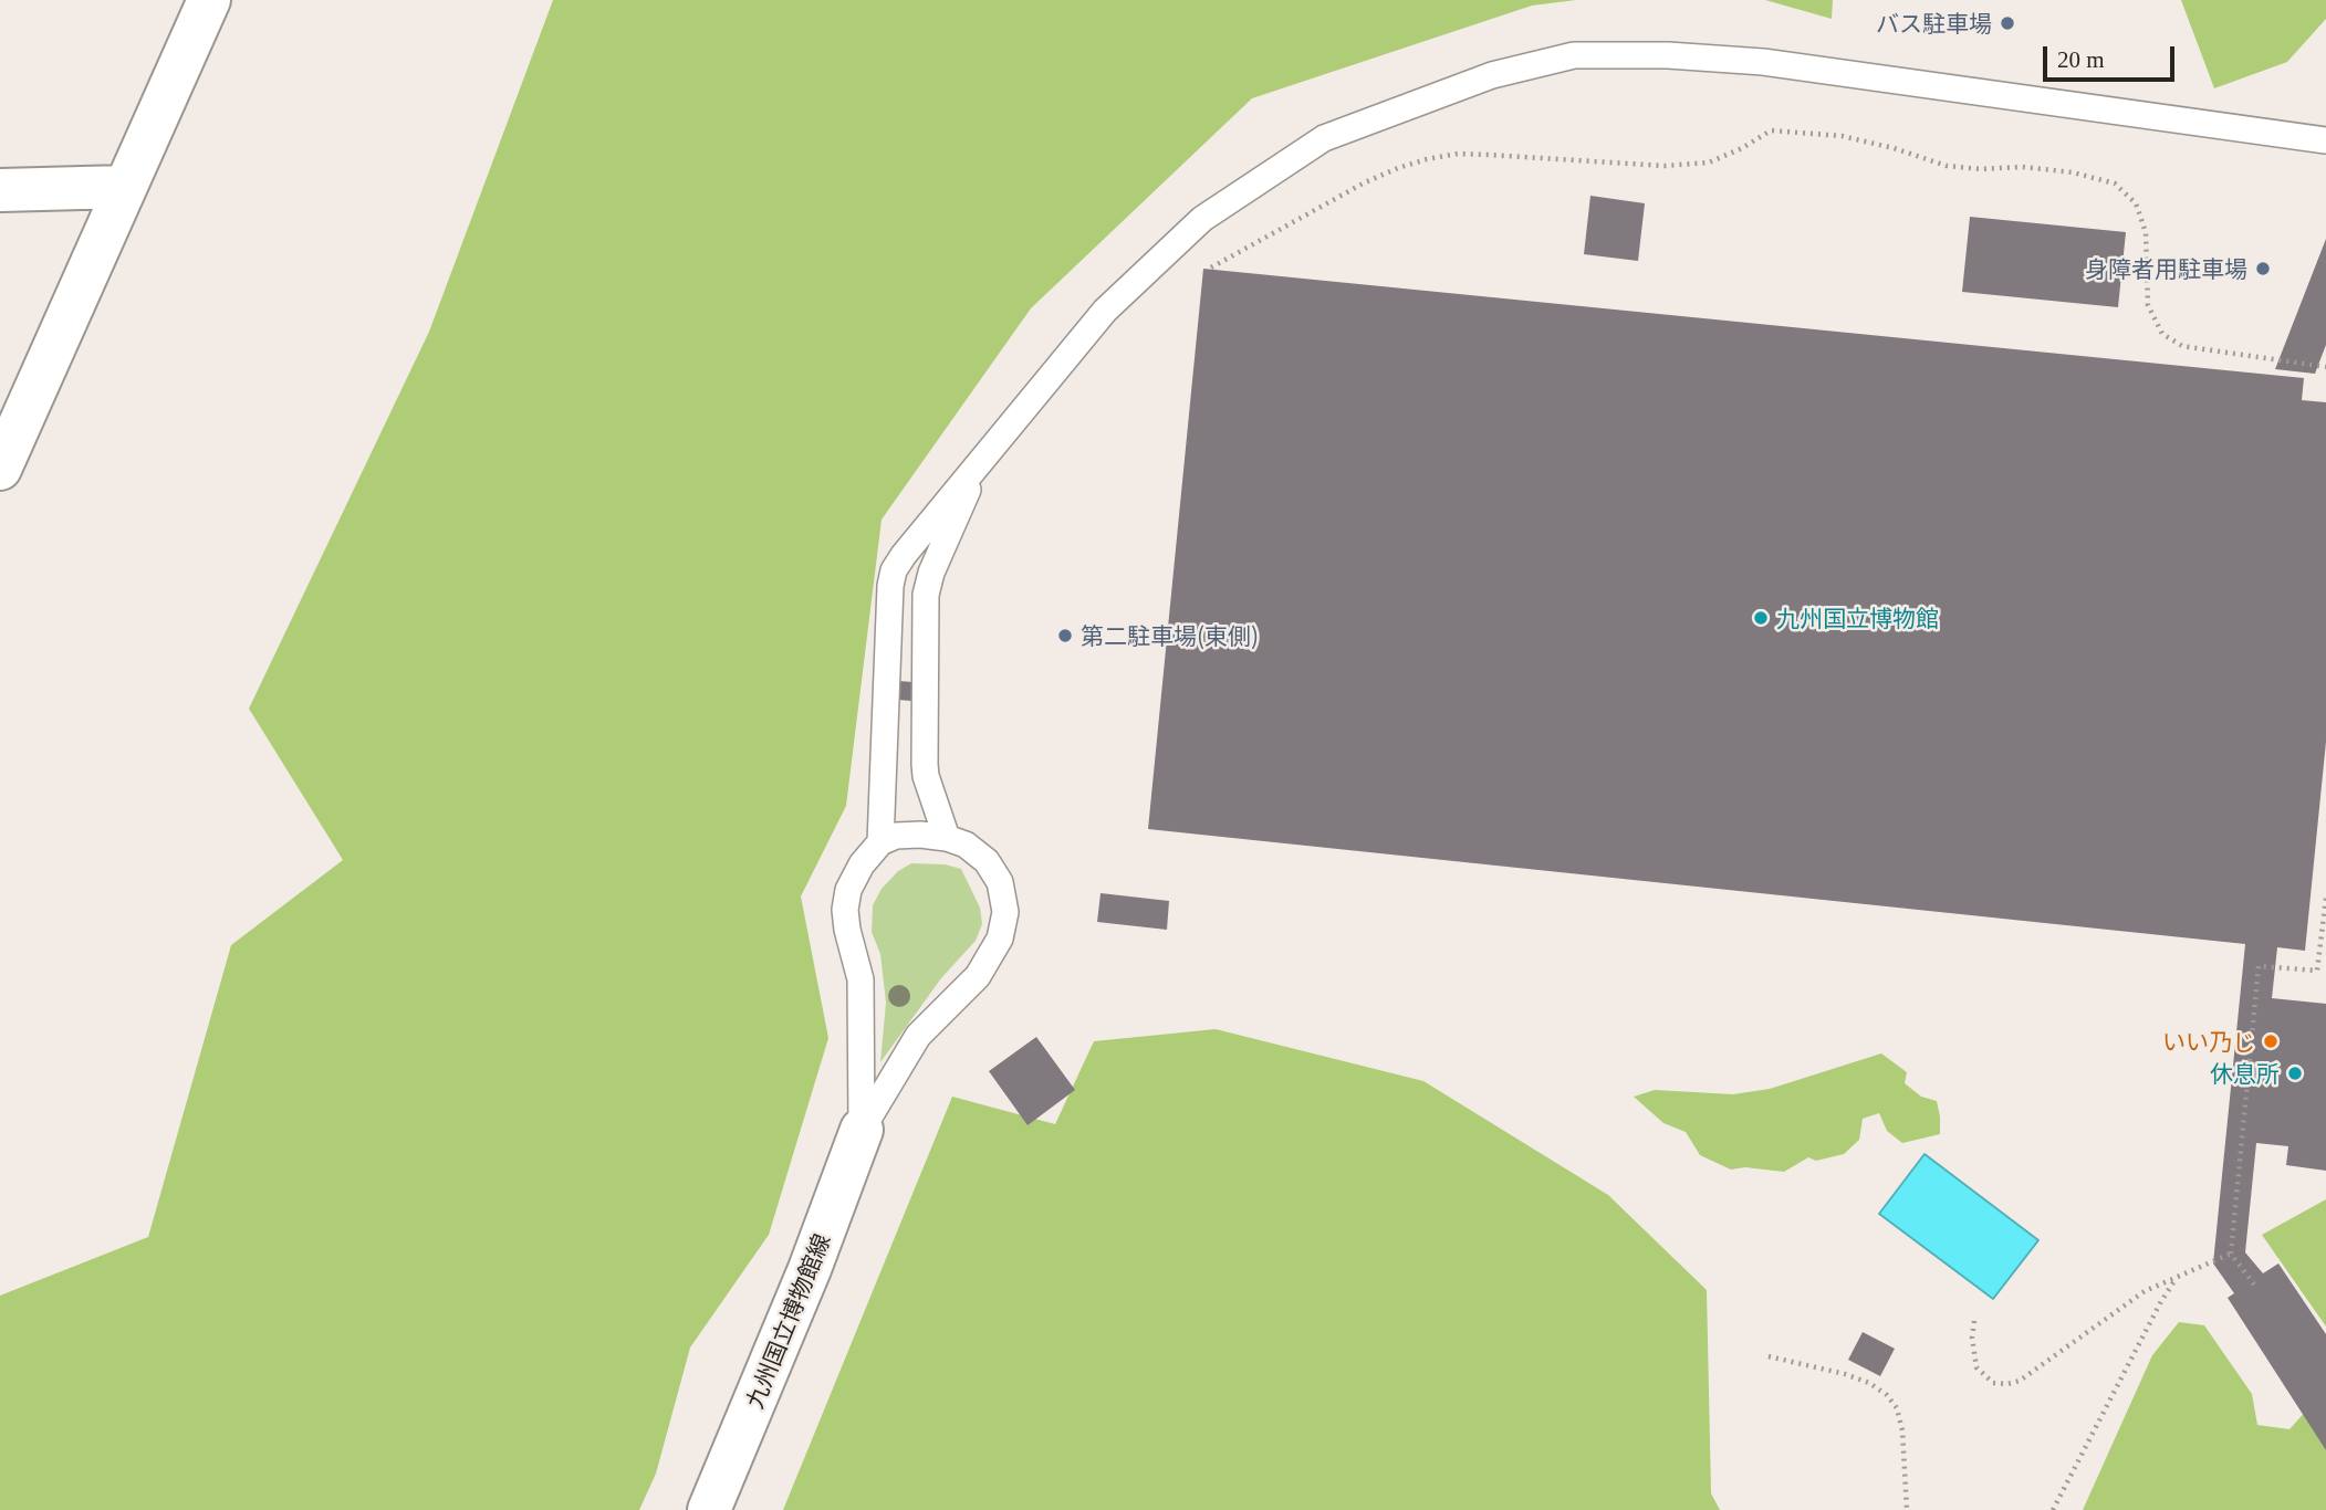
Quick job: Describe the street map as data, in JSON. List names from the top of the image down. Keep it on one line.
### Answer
{"streets":{"street":["九州国立博物館線"]},"places":["バス駐車場","身障者用駐車場","九州国立博物館","第二駐車場(東側)","いい乃じ","休息所"],"scale_bar":"20 m"}
